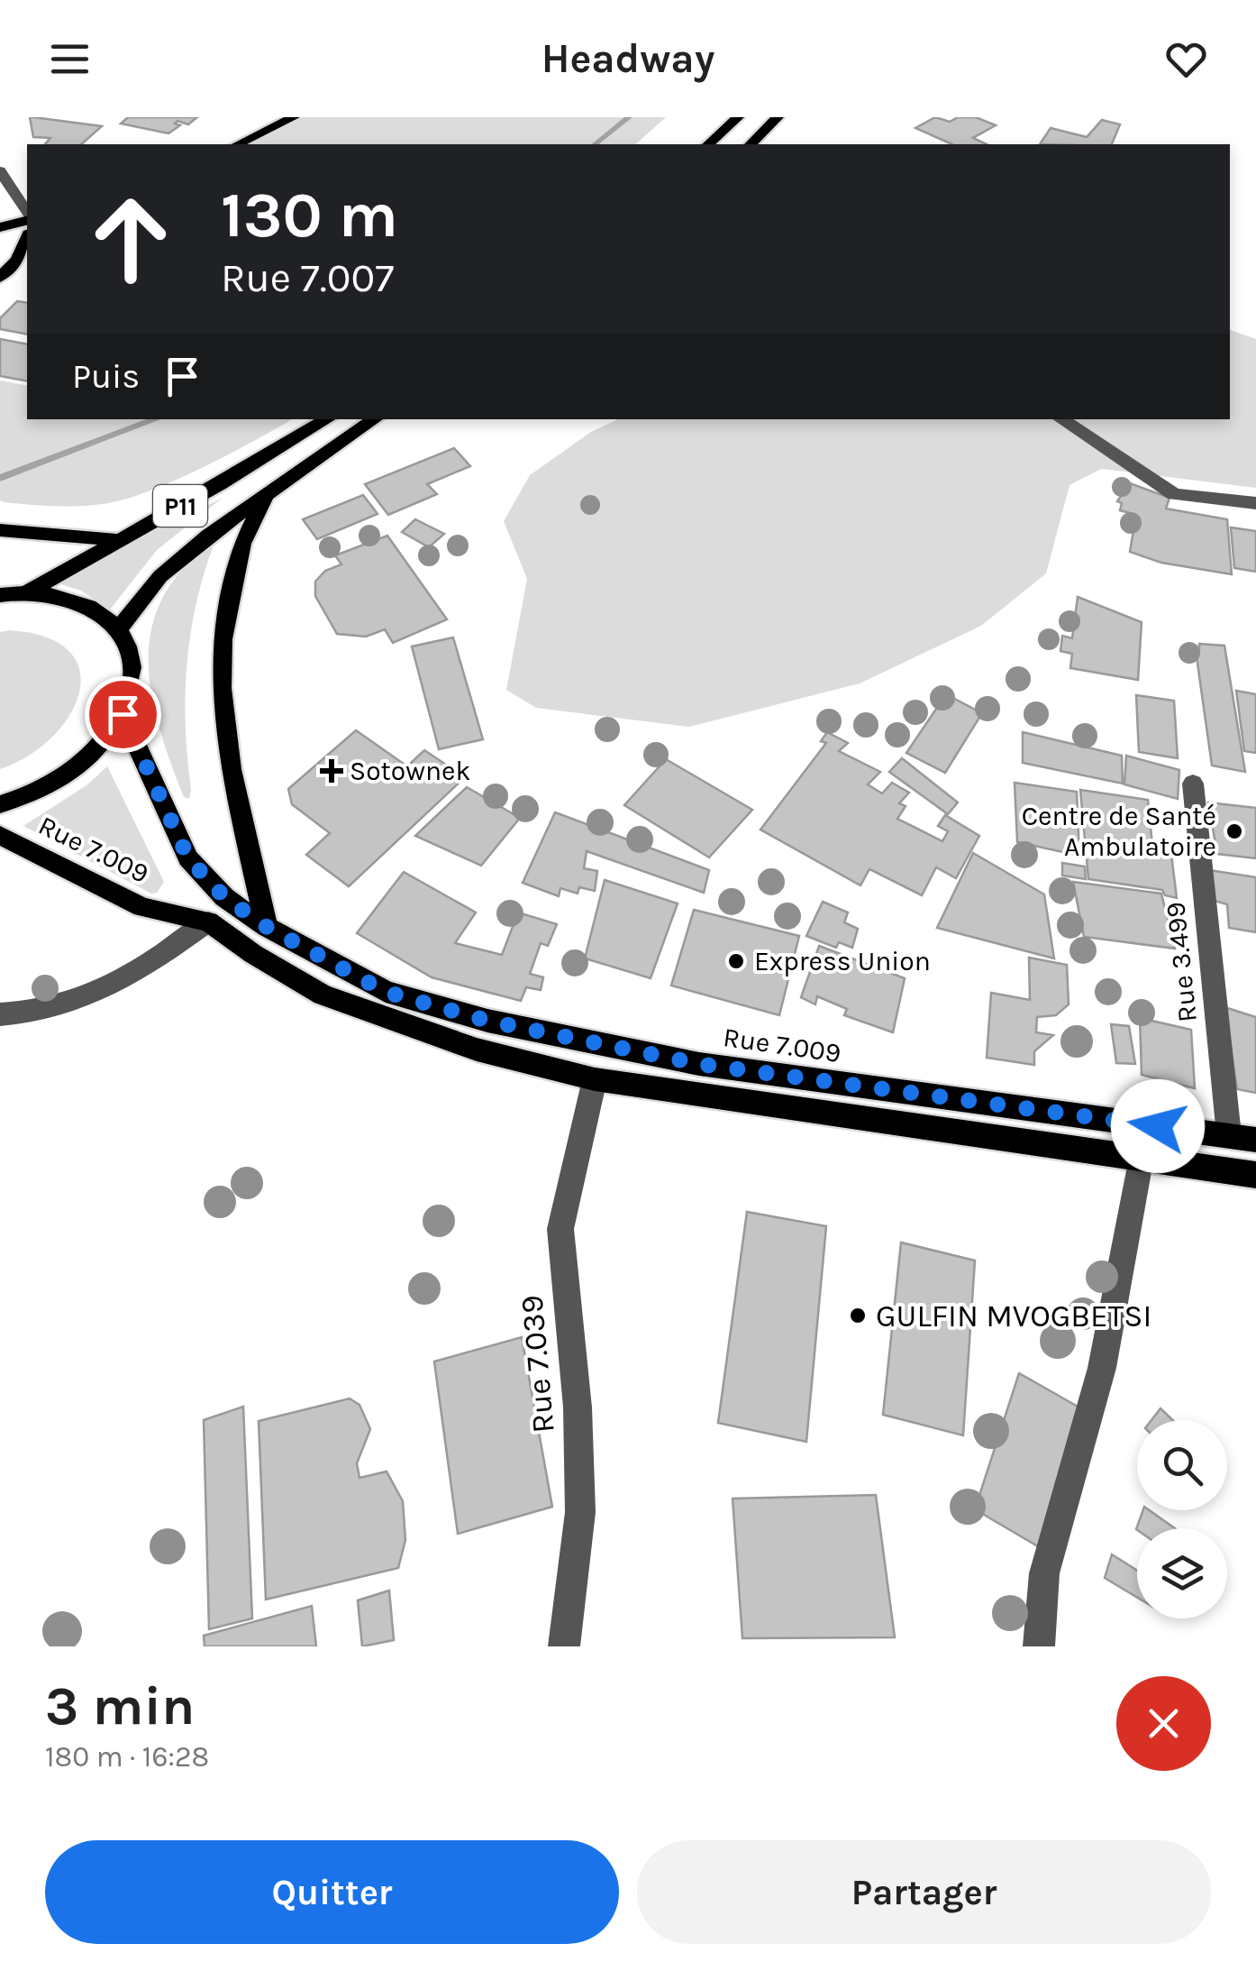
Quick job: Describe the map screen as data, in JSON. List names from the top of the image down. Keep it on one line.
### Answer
{"streets":{"main road":["P11","Rue 7.009"],"street":["Rue 3.499","Rue 7.039"]},"crossings":[["Rue 7.009","Rue 3.499"],["Rue 7.009","Rue 7.039"]],"places":{"health":["Sotownek"],"other":["Centre de Santé Ambulatoire","Express Union","GULFIN MVOGBETSI"]},"page":{"header":"Headway","turn":["130 m","Rue 7.007"],"then":"Puis","heading":["3 min","180 m · 16:28"],"buttons":["Quitter","Partager"]}}
